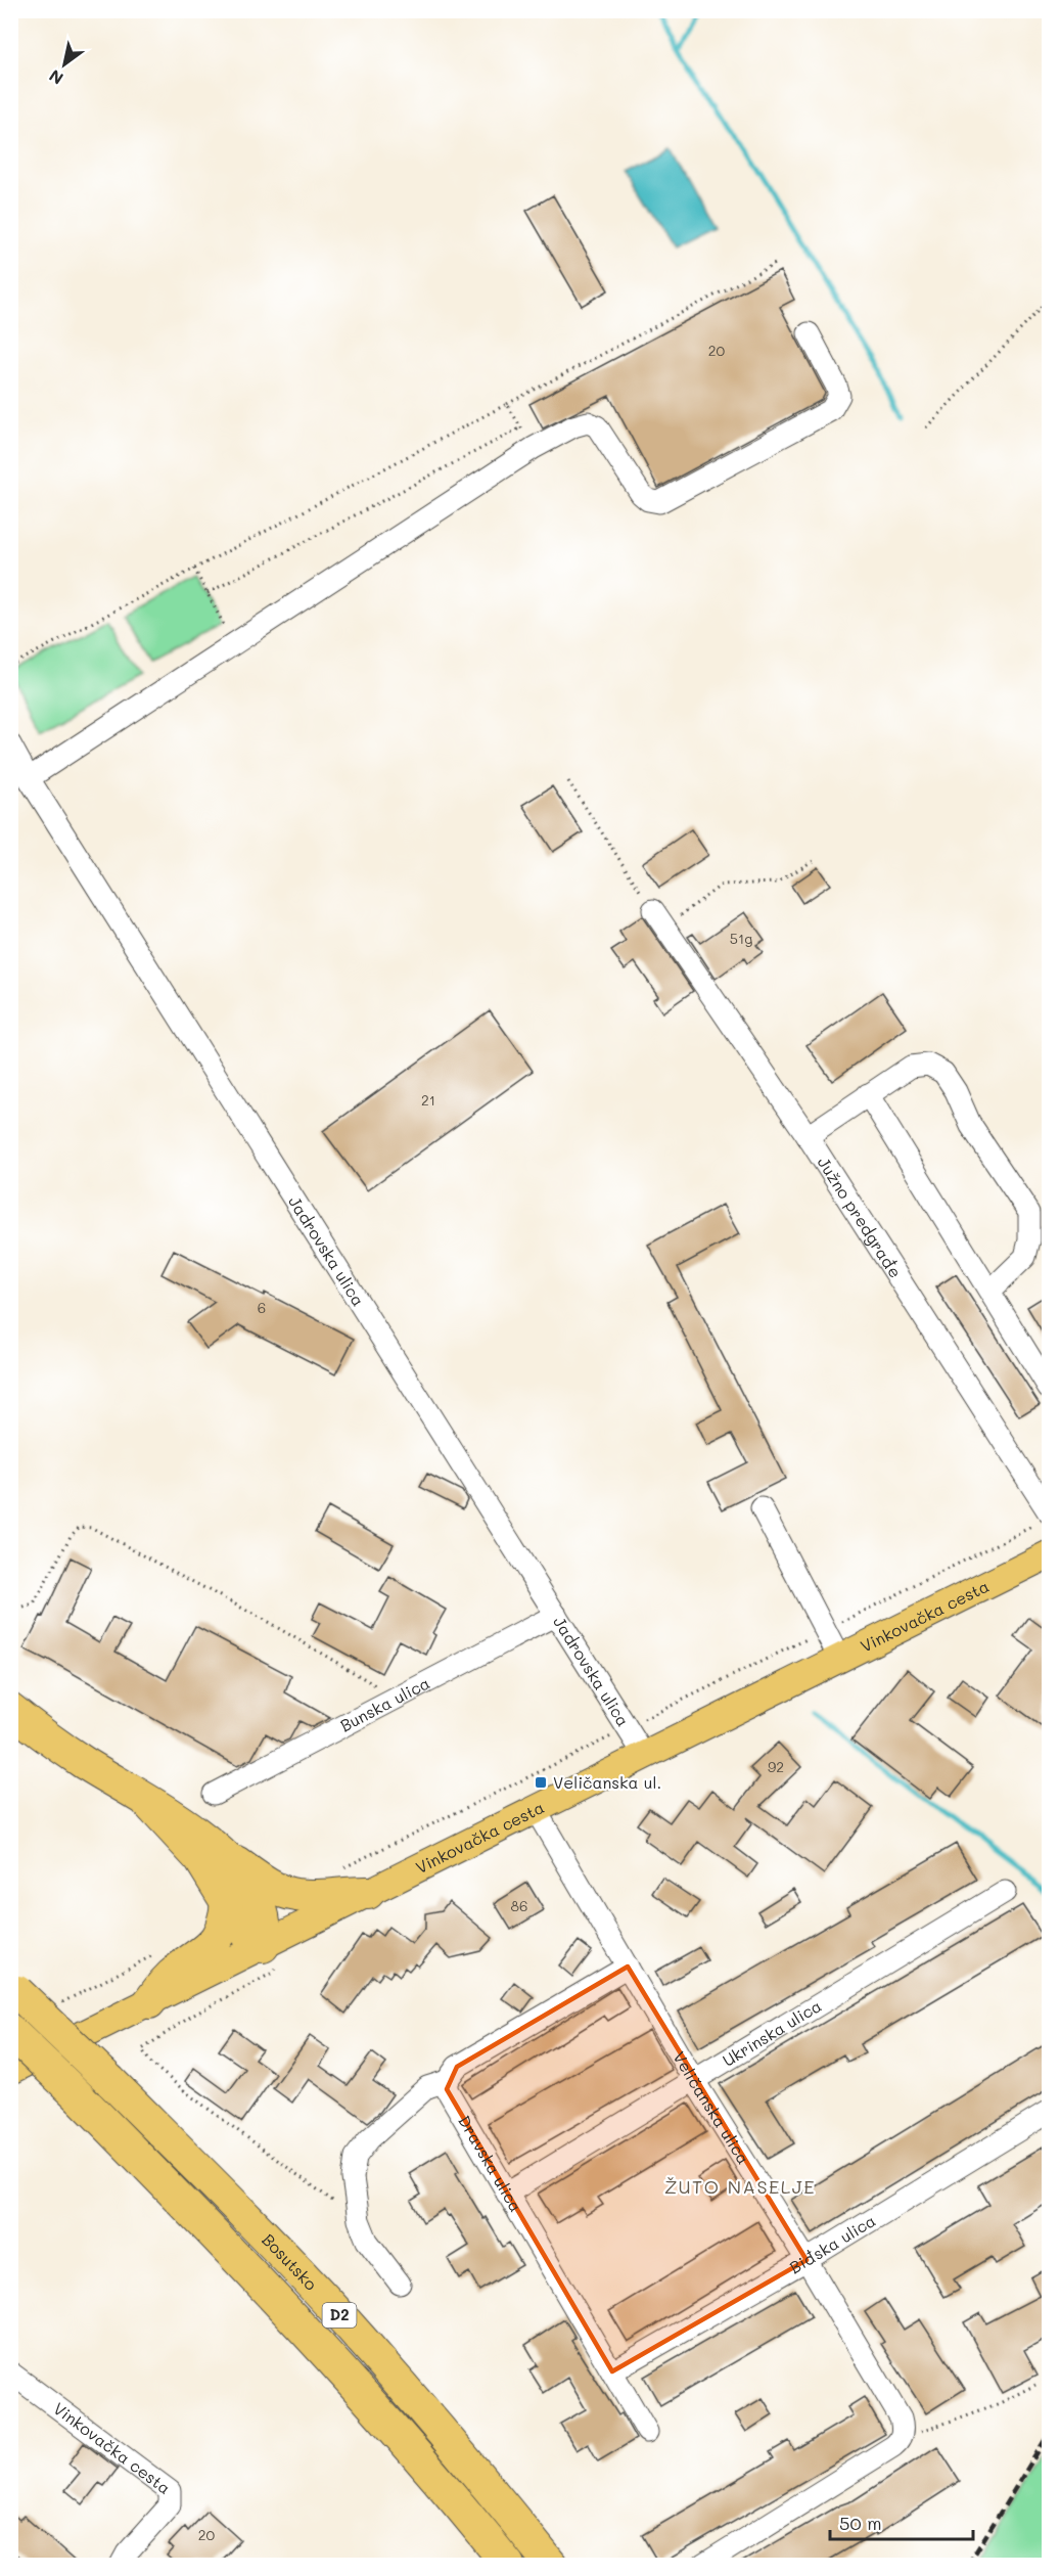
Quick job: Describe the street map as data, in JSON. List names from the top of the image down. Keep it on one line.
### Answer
{"streets":{"highway":["Bosutsko","D2"],"main road":["Vinkovačka cesta"],"street":["Južno predgrađe","Jadrovska ulica","Bunska ulica","Ukrinska ulica","Veličanska ulica","Dravska ulica","Biđska ulica"]},"crossings":[["Jadrovska ulica","Vinkovačka cesta"],["Jadrovska ulica","Bunska ulica"],["Vinkovačka cesta","Veličanska ulica"],["Ukrinska ulica","Veličanska ulica"],["Ukrinska ulica","Dravska ulica"],["Veličanska ulica","Biđska ulica"],["Dravska ulica","Biđska ulica"]],"districts":["ŽUTO NASELJE"],"places":{"transit":["Veličanska ul."]},"house_numbers":["20","51g","21","6","92","86","20"],"scale_bar":"50 m","north":"bottom left"}
